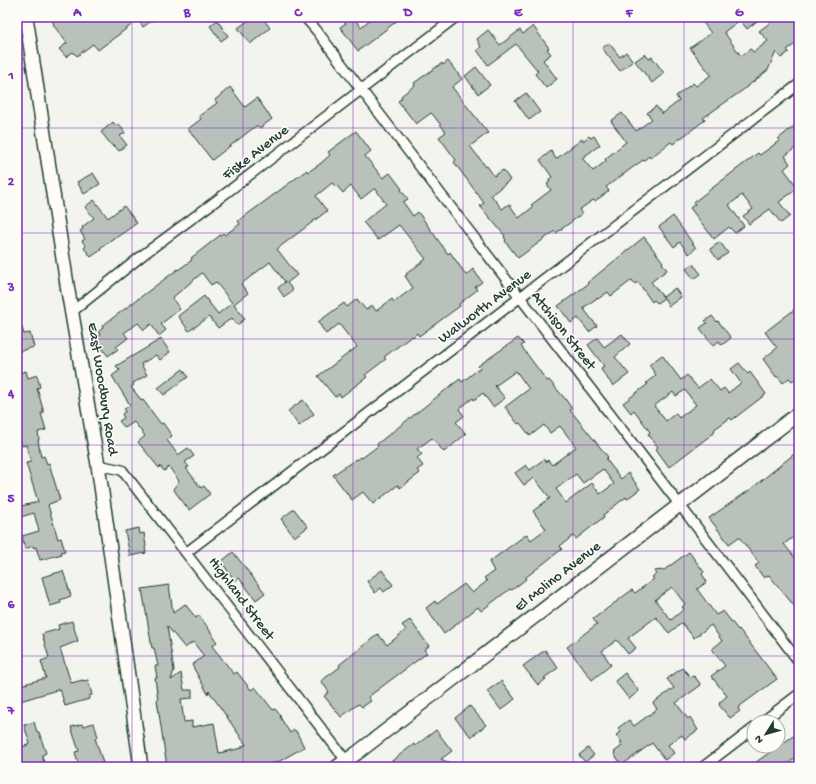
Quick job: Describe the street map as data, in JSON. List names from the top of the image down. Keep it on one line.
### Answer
{"streets":{"main road":["East Woodbury Road","El Molino Avenue"],"street":["Fiske Avenue","Walworth Avenue","Atchison Street","Highland Street"]},"crossings":[["Fiske Avenue","Atchison Street"],["Fiske Avenue","East Woodbury Road"],["Walworth Avenue","Atchison Street"],["Walworth Avenue","Highland Street"],["Atchison Street","El Molino Avenue"],["East Woodbury Road","Highland Street"],["El Molino Avenue","Highland Street"]],"north":"bottom left","grid":{"columns":["A","B","C","D","E","F","G"],"rows":["1","2","3","4","5","6","7"]}}
